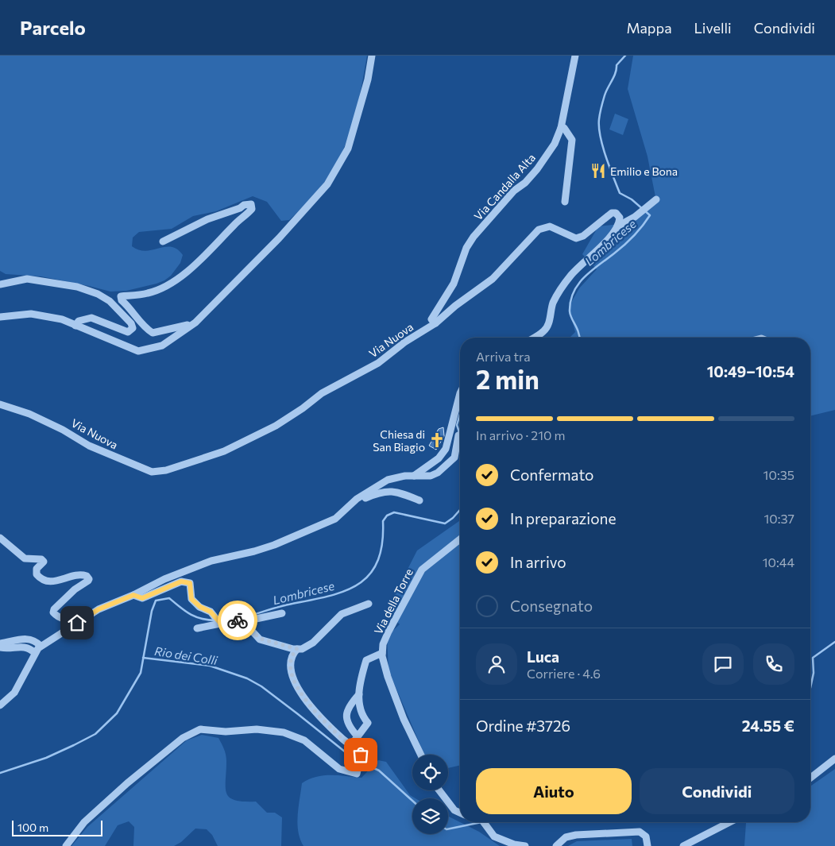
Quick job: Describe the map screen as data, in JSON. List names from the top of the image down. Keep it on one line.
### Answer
{"streets":{"street":["Via Candalla Alta","Via Nuova","Via della Torre"]},"crossings":[["Via Candalla Alta","Via Nuova"]],"water":["Lombricese","Rio dei Colli"],"places":{"restaurant":["Emilio e Bona"],"church":["Chiesa di San Biagio"]},"scale_bar":"100 m","page":{"header":"Parcelo","nav":["Mappa","Livelli","Condividi"],"heading":["2 min","Arriva tra","10:49–10:54"],"panel":["Luca","Corriere · 4.6","Ordine #3726","24.55 €"],"bar":"In arrivo · 210 m","list":[["Confermato","10:35"],["In preparazione","10:37"],["In arrivo","10:44"],"Consegnato"],"buttons":["Aiuto","Condividi"],"scale":"100 m"}}
